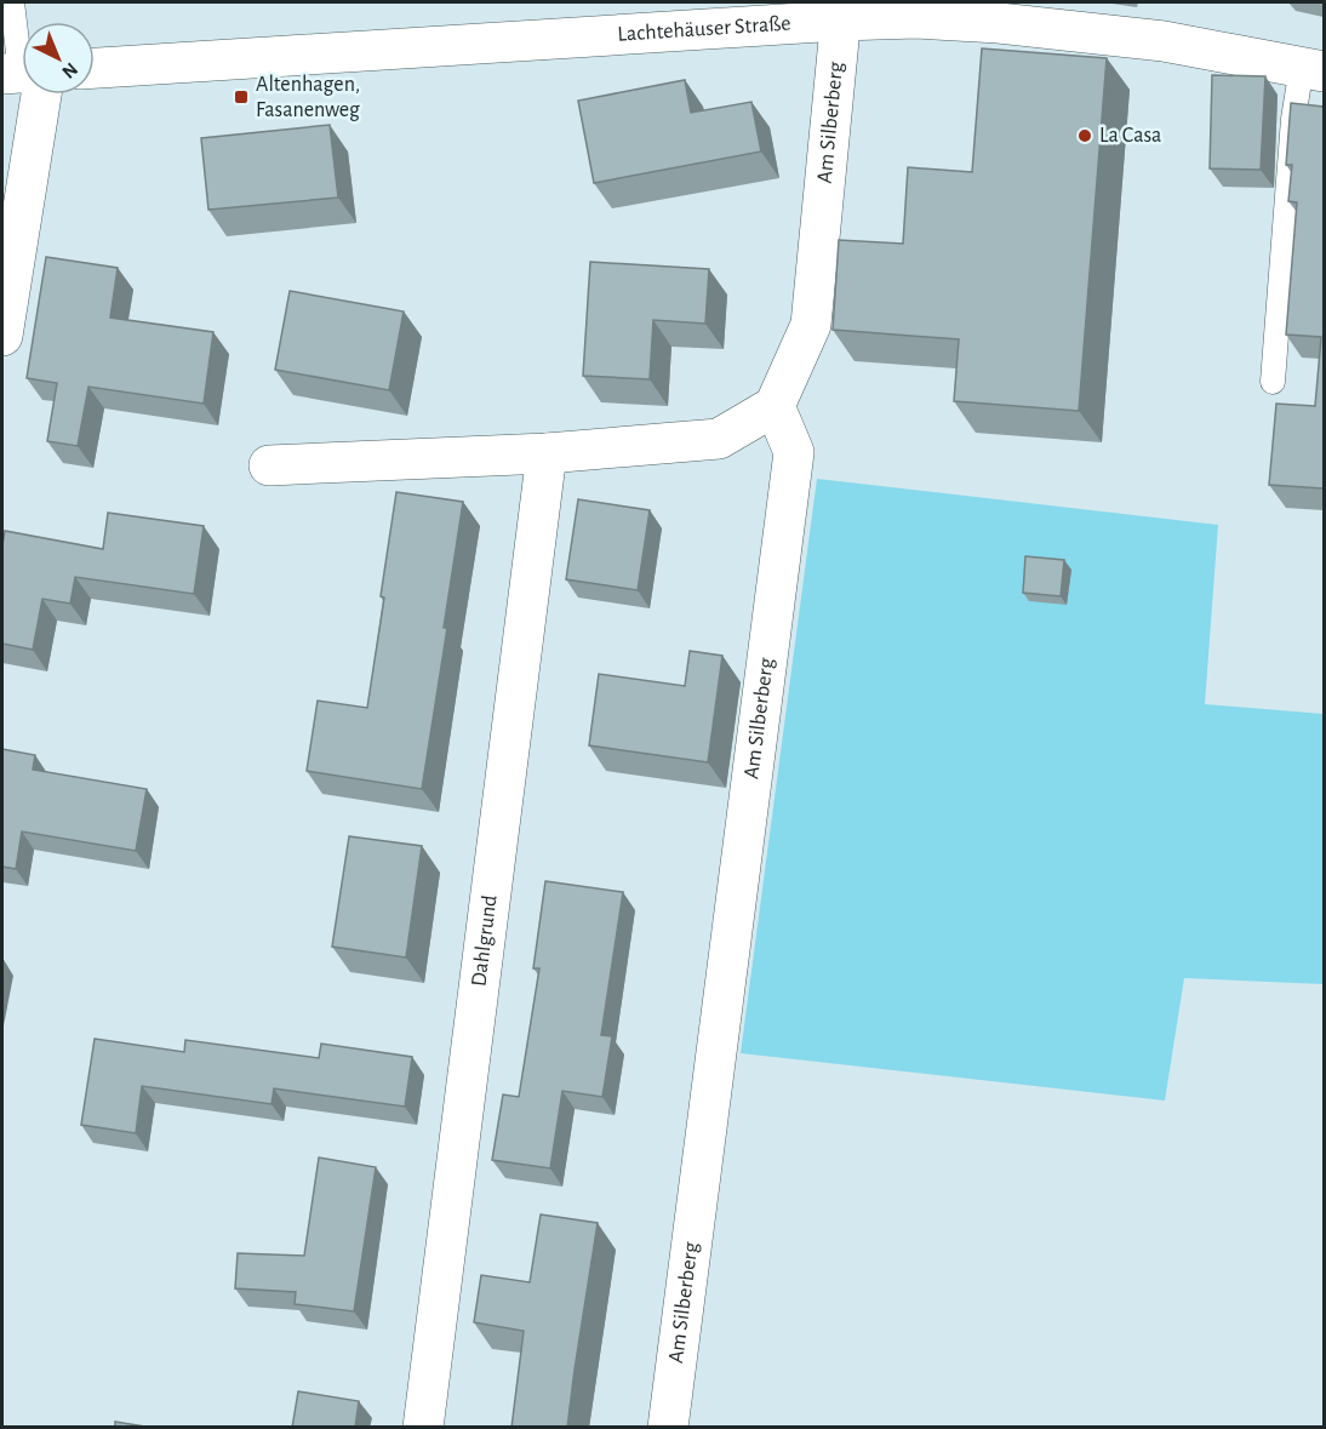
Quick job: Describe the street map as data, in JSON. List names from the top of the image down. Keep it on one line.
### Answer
{"streets":{"street":["Lachtehäuser Straße","Am Silberberg","Dahlgrund"]},"crossings":[["Lachtehäuser Straße","Am Silberberg"]],"places":{"transit":["Altenhagen, Fasanenweg"],"other":["La Casa"]},"north":"bottom right"}
